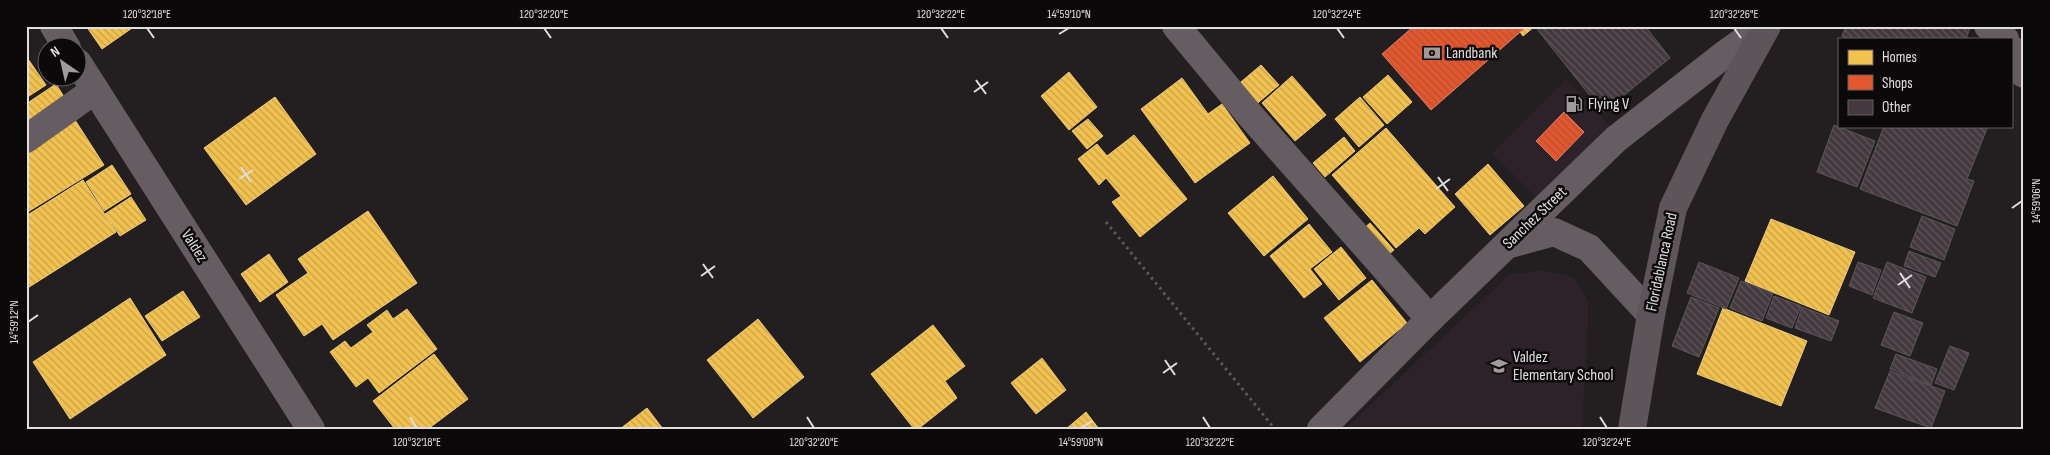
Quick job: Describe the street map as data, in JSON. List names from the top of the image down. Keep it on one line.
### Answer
{"streets":{"main road":["Floridablanca Road"],"street":["Sanchez Street","Valdez"]},"crossings":[["Sanchez Street","Floridablanca Road"]],"places":{"bank":["Landbank"],"fuel station":["Flying V"],"school or university":["Valdez Elementary School"]},"legend":["Homes","Shops","Other"],"north":"top left","coordinates":["120°32'18\"E","120°32'20\"E","120°32'22\"E","14°59'10\"N","120°32'24\"E","120°32'26\"E","14°59'06\"N","14°59'12\"N","14°59'08\"N"]}
